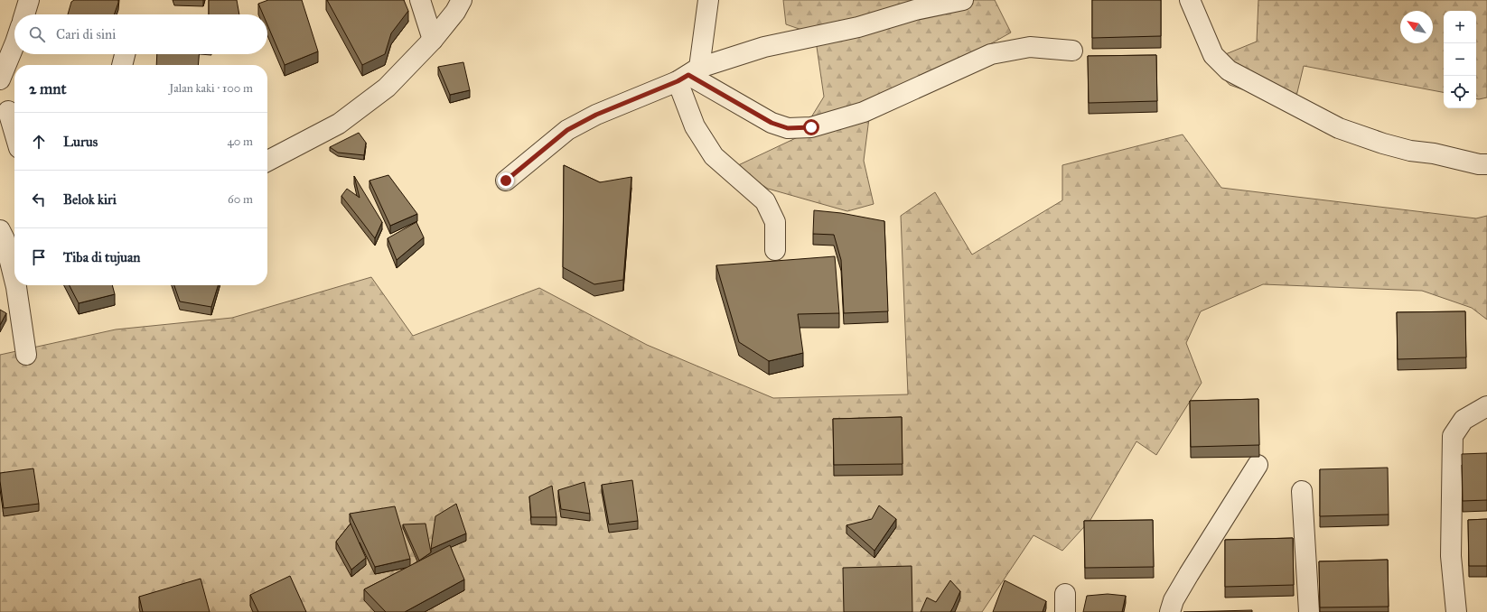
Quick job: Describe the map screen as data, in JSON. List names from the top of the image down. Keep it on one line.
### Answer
{"north":"top left","page":{"map_buttons":["+","−"],"search":"Cari di sini","heading":["2 mnt","Jalan kaki · 100 m"],"list":[["Lurus","40 m"],["Belok kiri","60 m"],"Tiba di tujuan"]}}
